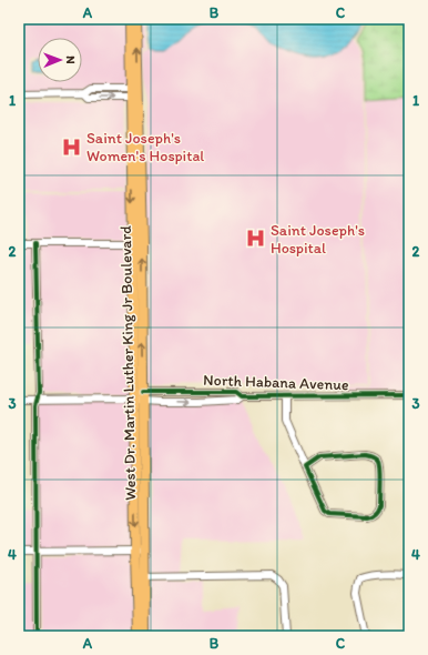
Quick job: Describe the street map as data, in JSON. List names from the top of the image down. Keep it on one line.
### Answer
{"streets":{"main road":["West Dr. Martin Luther King Jr Boulevard"],"street":["North Habana Avenue"]},"crossings":[["West Dr. Martin Luther King Jr Boulevard","North Habana Avenue"]],"places":{"hospital":["Saint Joseph's Women's Hospital","Saint Joseph's Hospital"]},"north":"right","grid":{"columns":["A","B","C"],"rows":["1","2","3","4"]}}
